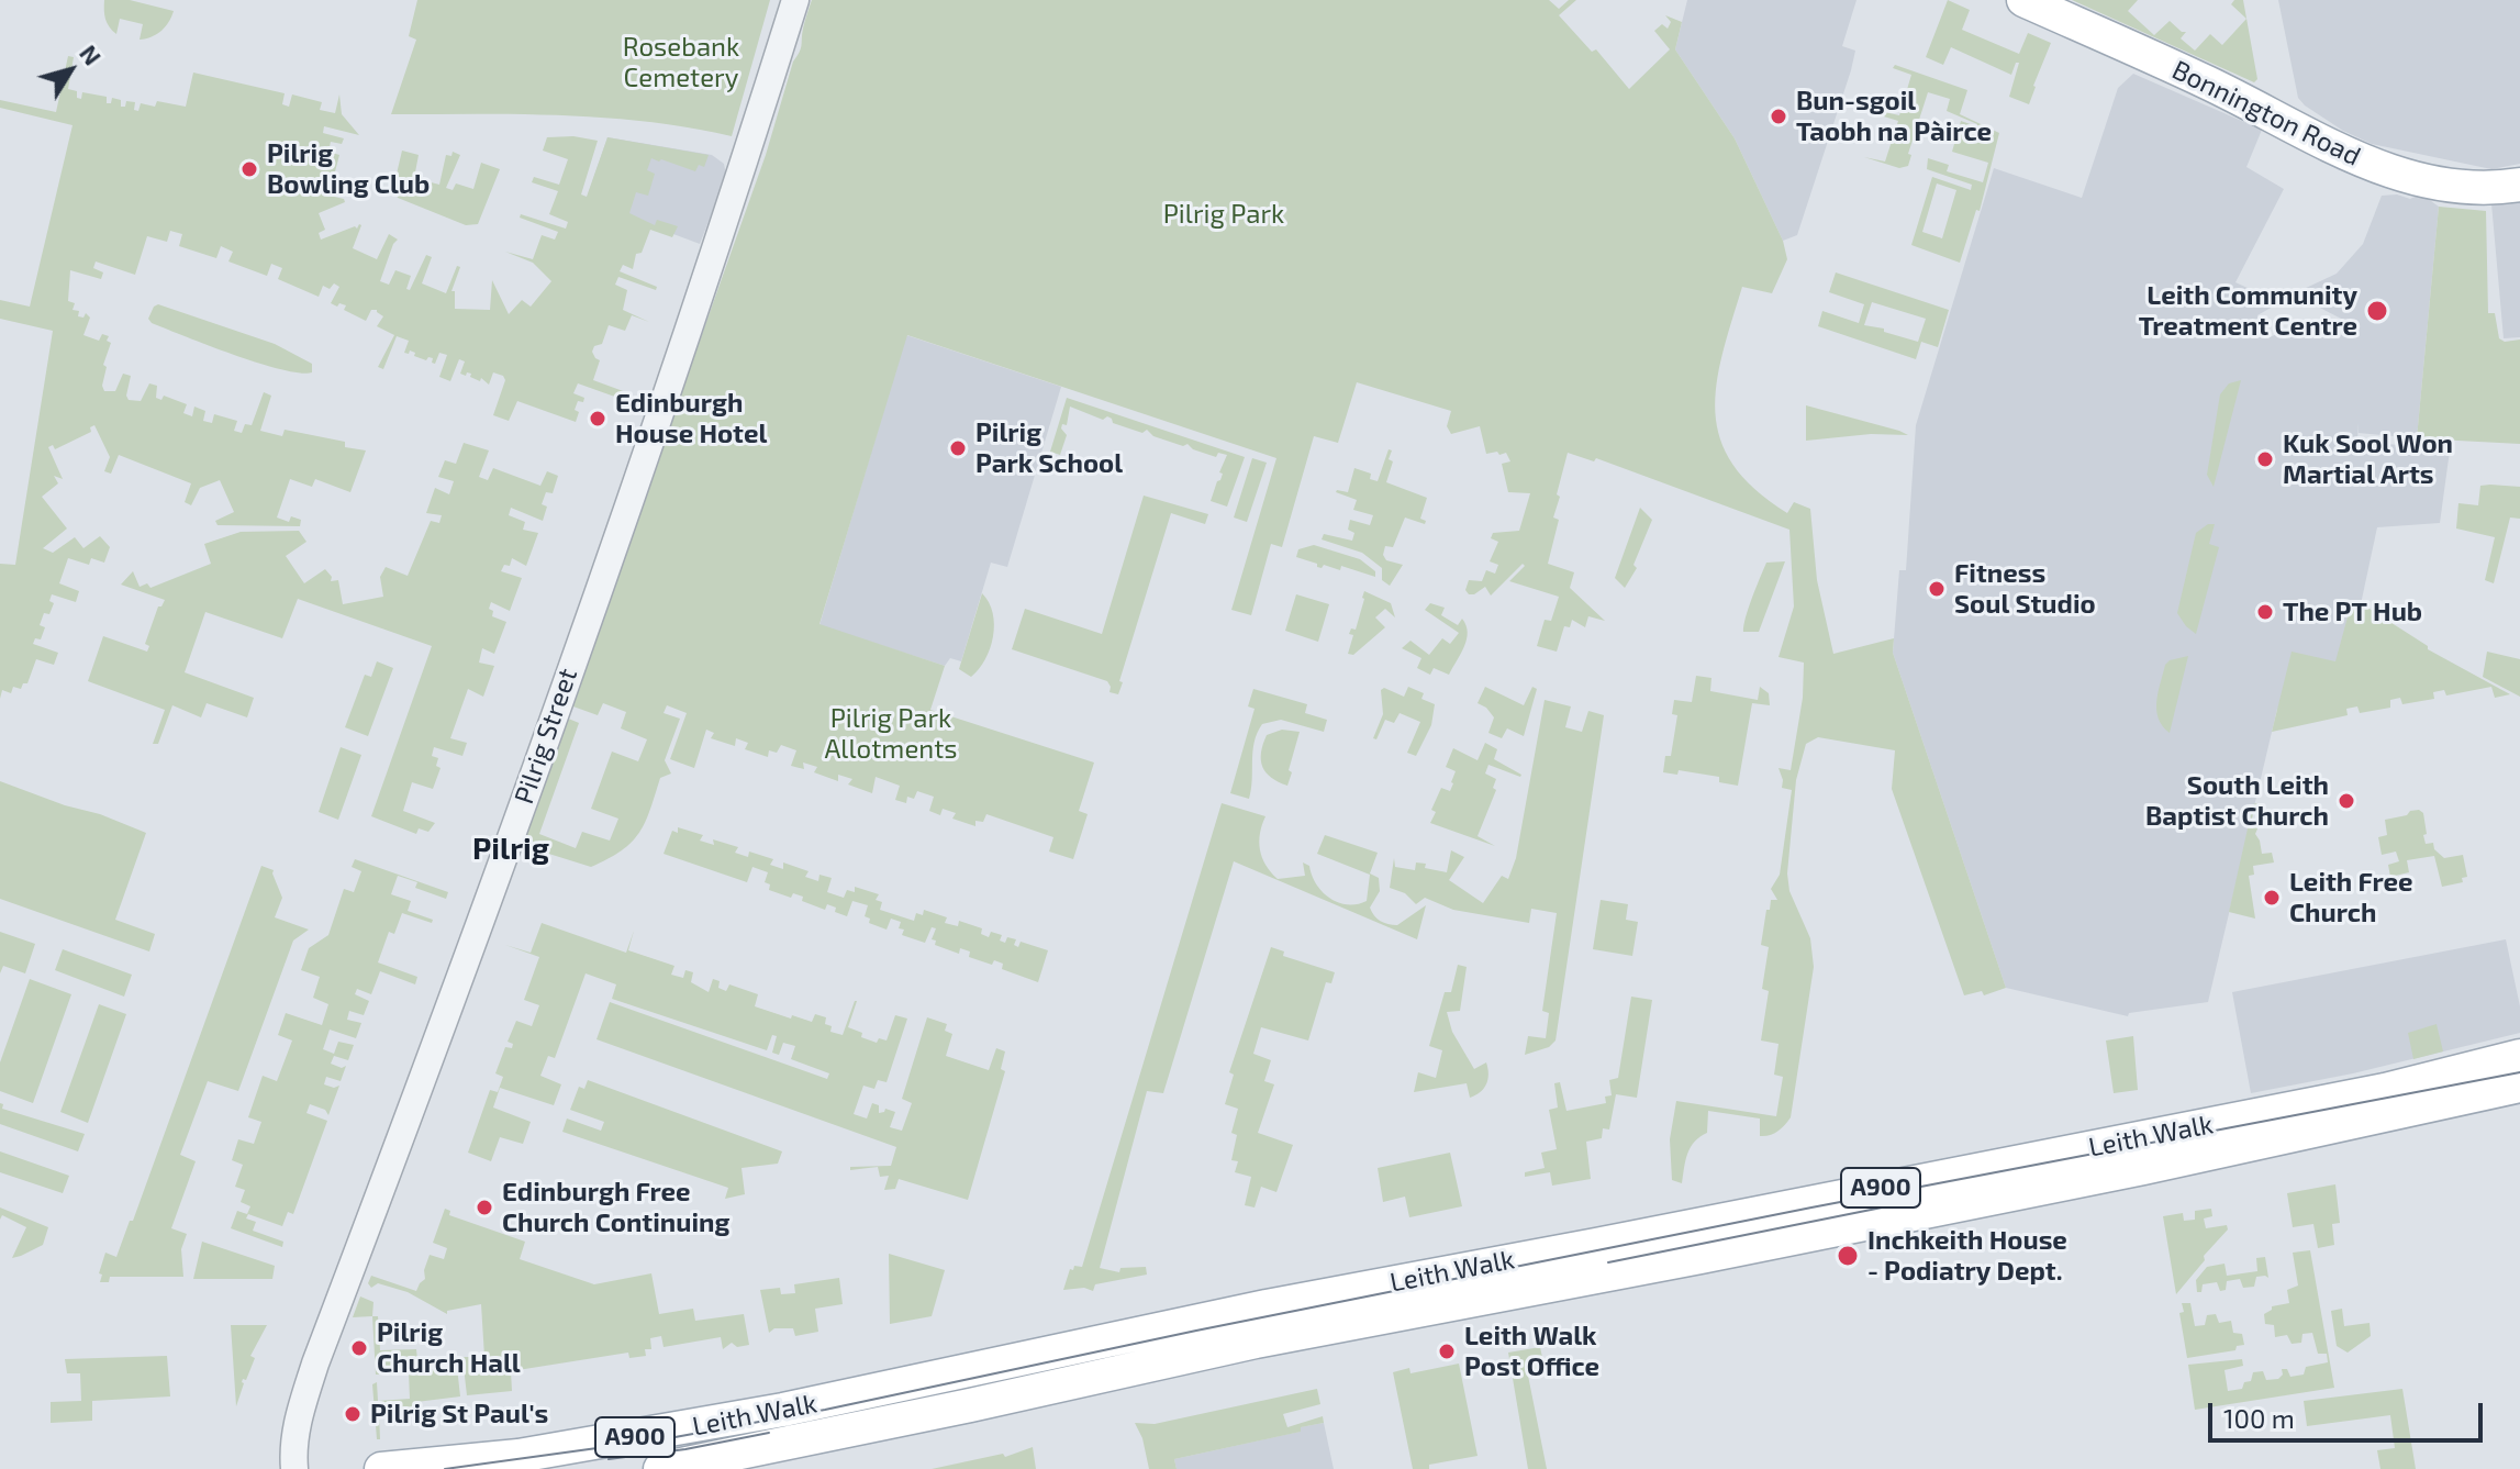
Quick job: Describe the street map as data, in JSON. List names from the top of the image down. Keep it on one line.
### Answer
{"streets":{"main road":["Bonnington Road","Leith Walk","A900"],"street":["Pilrig Street"]},"districts":["Pilrig"],"parks":["Rosebank Cemetery","Pilrig Park","Pilrig Park Allotments"],"places":["Bun-sgoil Taobh na Pàirce","Pilrig Bowling Club","Leith Community Treatment Centre","Edinburgh House Hotel","Pilrig Park School","Kuk Sool Won Martial Arts","Fitness Soul Studio","The PT Hub","South Leith Baptist Church","Leith Free Church","Edinburgh Free Church Continuing","Inchkeith House - Podiatry Dept.","Pilrig Church Hall","Leith Walk Post Office","Pilrig St Paul's"],"scale_bar":"100 m","north":"top right"}
